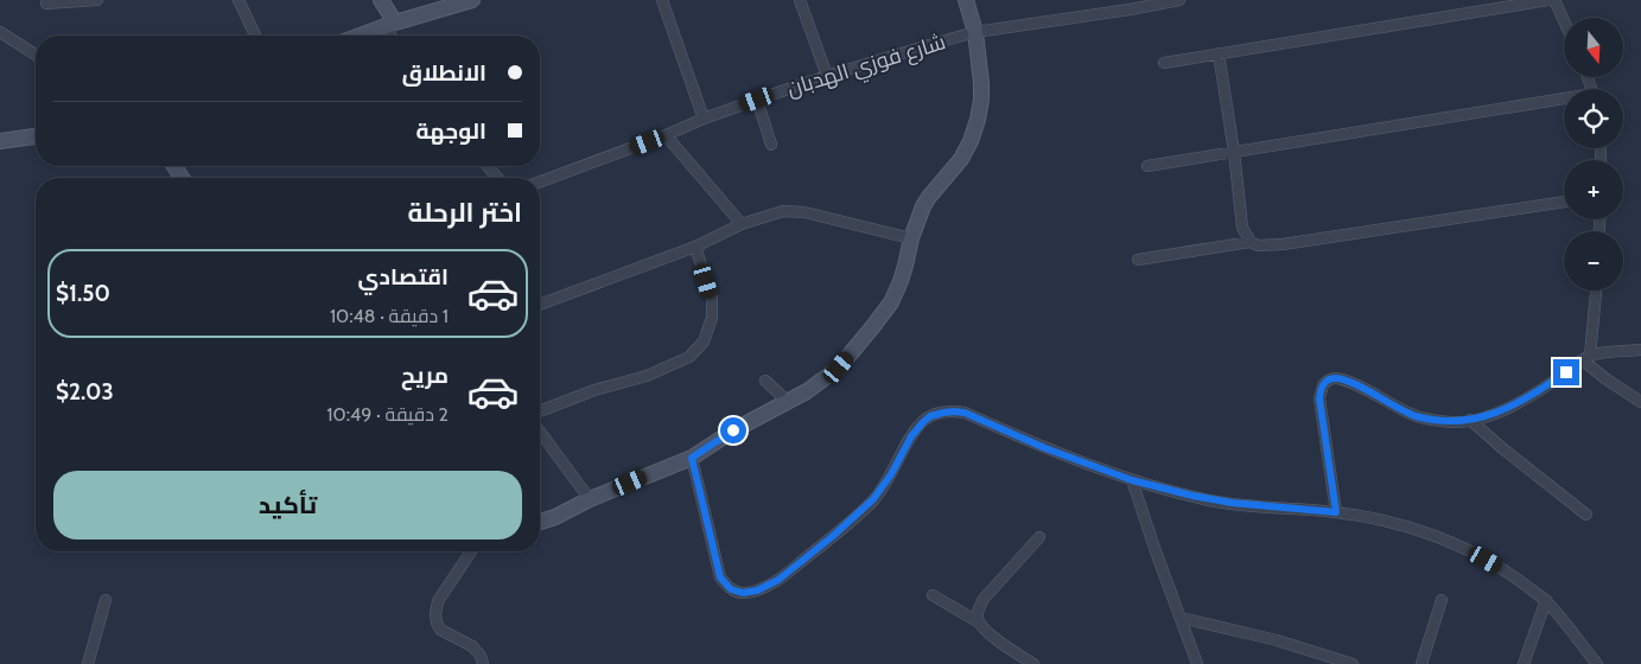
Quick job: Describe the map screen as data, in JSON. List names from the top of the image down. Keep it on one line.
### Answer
{"streets":{"street":["شارع فوزي الهدبان"]},"north":"bottom","page":{"map_buttons":["+","−"],"banner":["الانطلاق","الوجهة"],"heading":"اختر الرحلة","list":[{"name":"اقتصادي","note":"1 دقيقة · 10:48","value":"$1.50"},{"name":"مريح","note":"2 دقيقة · 10:49","value":"$2.03"}],"buttons":"تأكيد"}}
